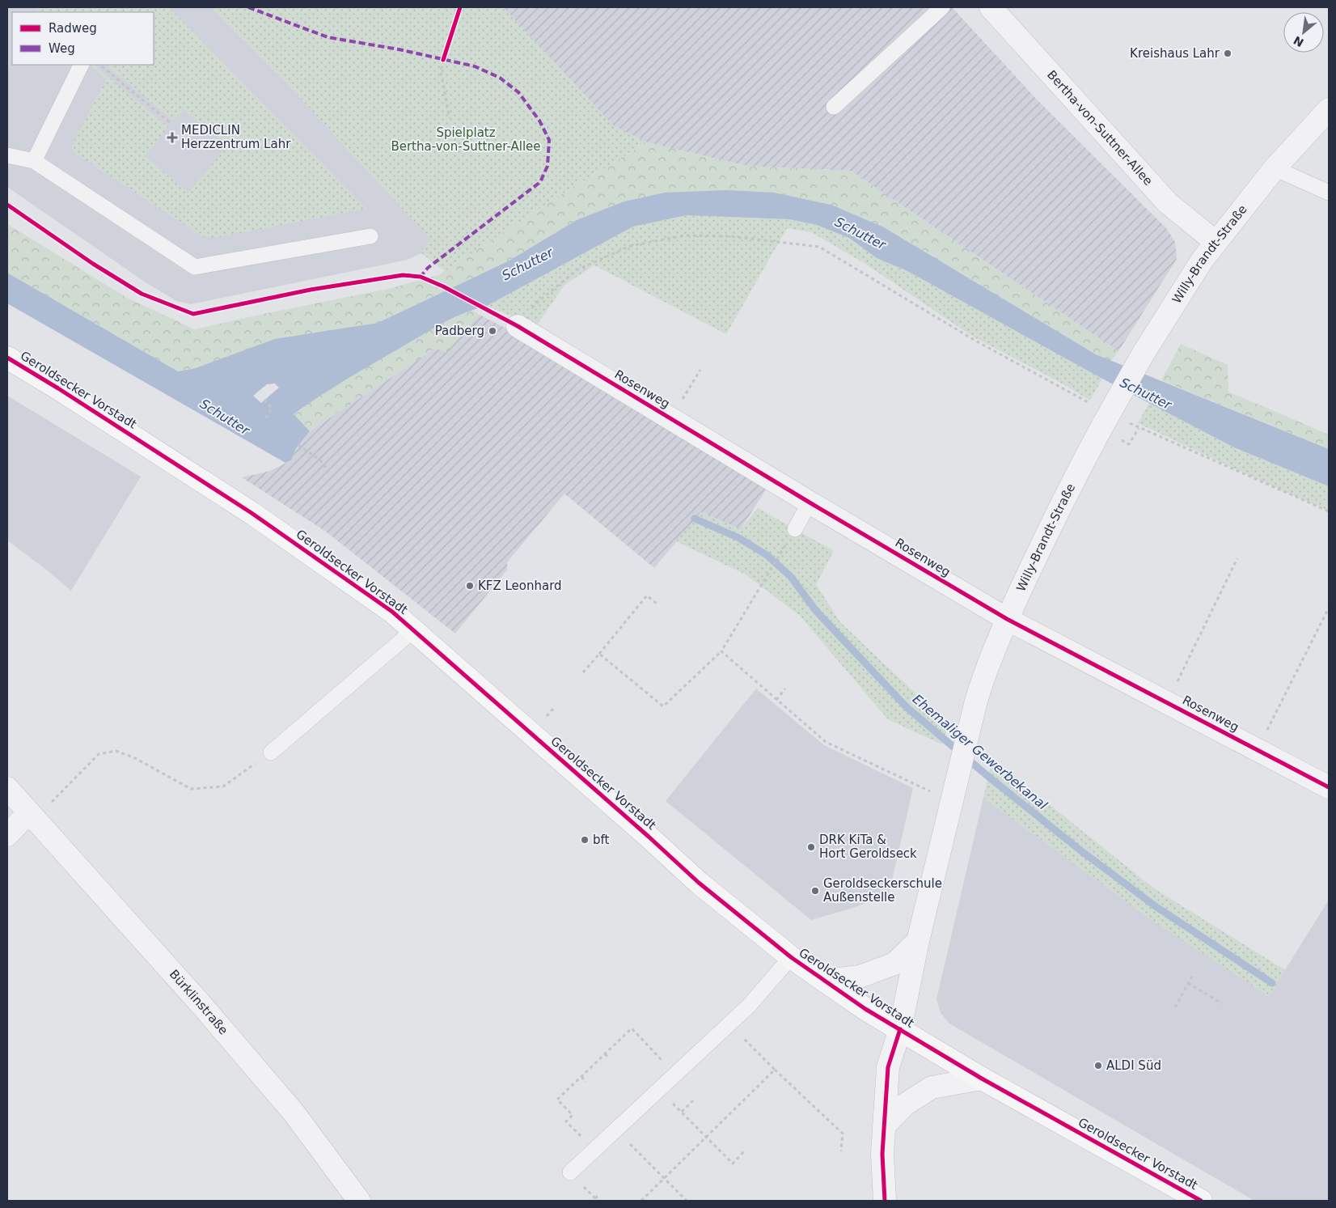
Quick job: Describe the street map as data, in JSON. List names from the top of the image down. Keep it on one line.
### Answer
{"streets":{"main road":["Geroldsecker Vorstadt"],"street":["Bertha-von-Suttner-Allee","Willy-Brandt-Straße","Rosenweg","Bürklinstraße"]},"crossings":[["Bertha-von-Suttner-Allee","Willy-Brandt-Straße"],["Willy-Brandt-Straße","Rosenweg"],["Willy-Brandt-Straße","Geroldsecker Vorstadt"]],"water":["Schutter","Ehemaliger Gewerbekanal"],"parks":["Spielplatz Bertha-von-Suttner-Allee"],"places":{"other":["Kreishaus Lahr","Padberg","KFZ Leonhard","bft","DRK KiTa & Hort Geroldseck","Geroldseckerschule Außenstelle","ALDI Süd"],"health":["MEDICLIN Herzzentrum Lahr"]},"legend":["Radweg","Weg"],"north":"bottom left"}
